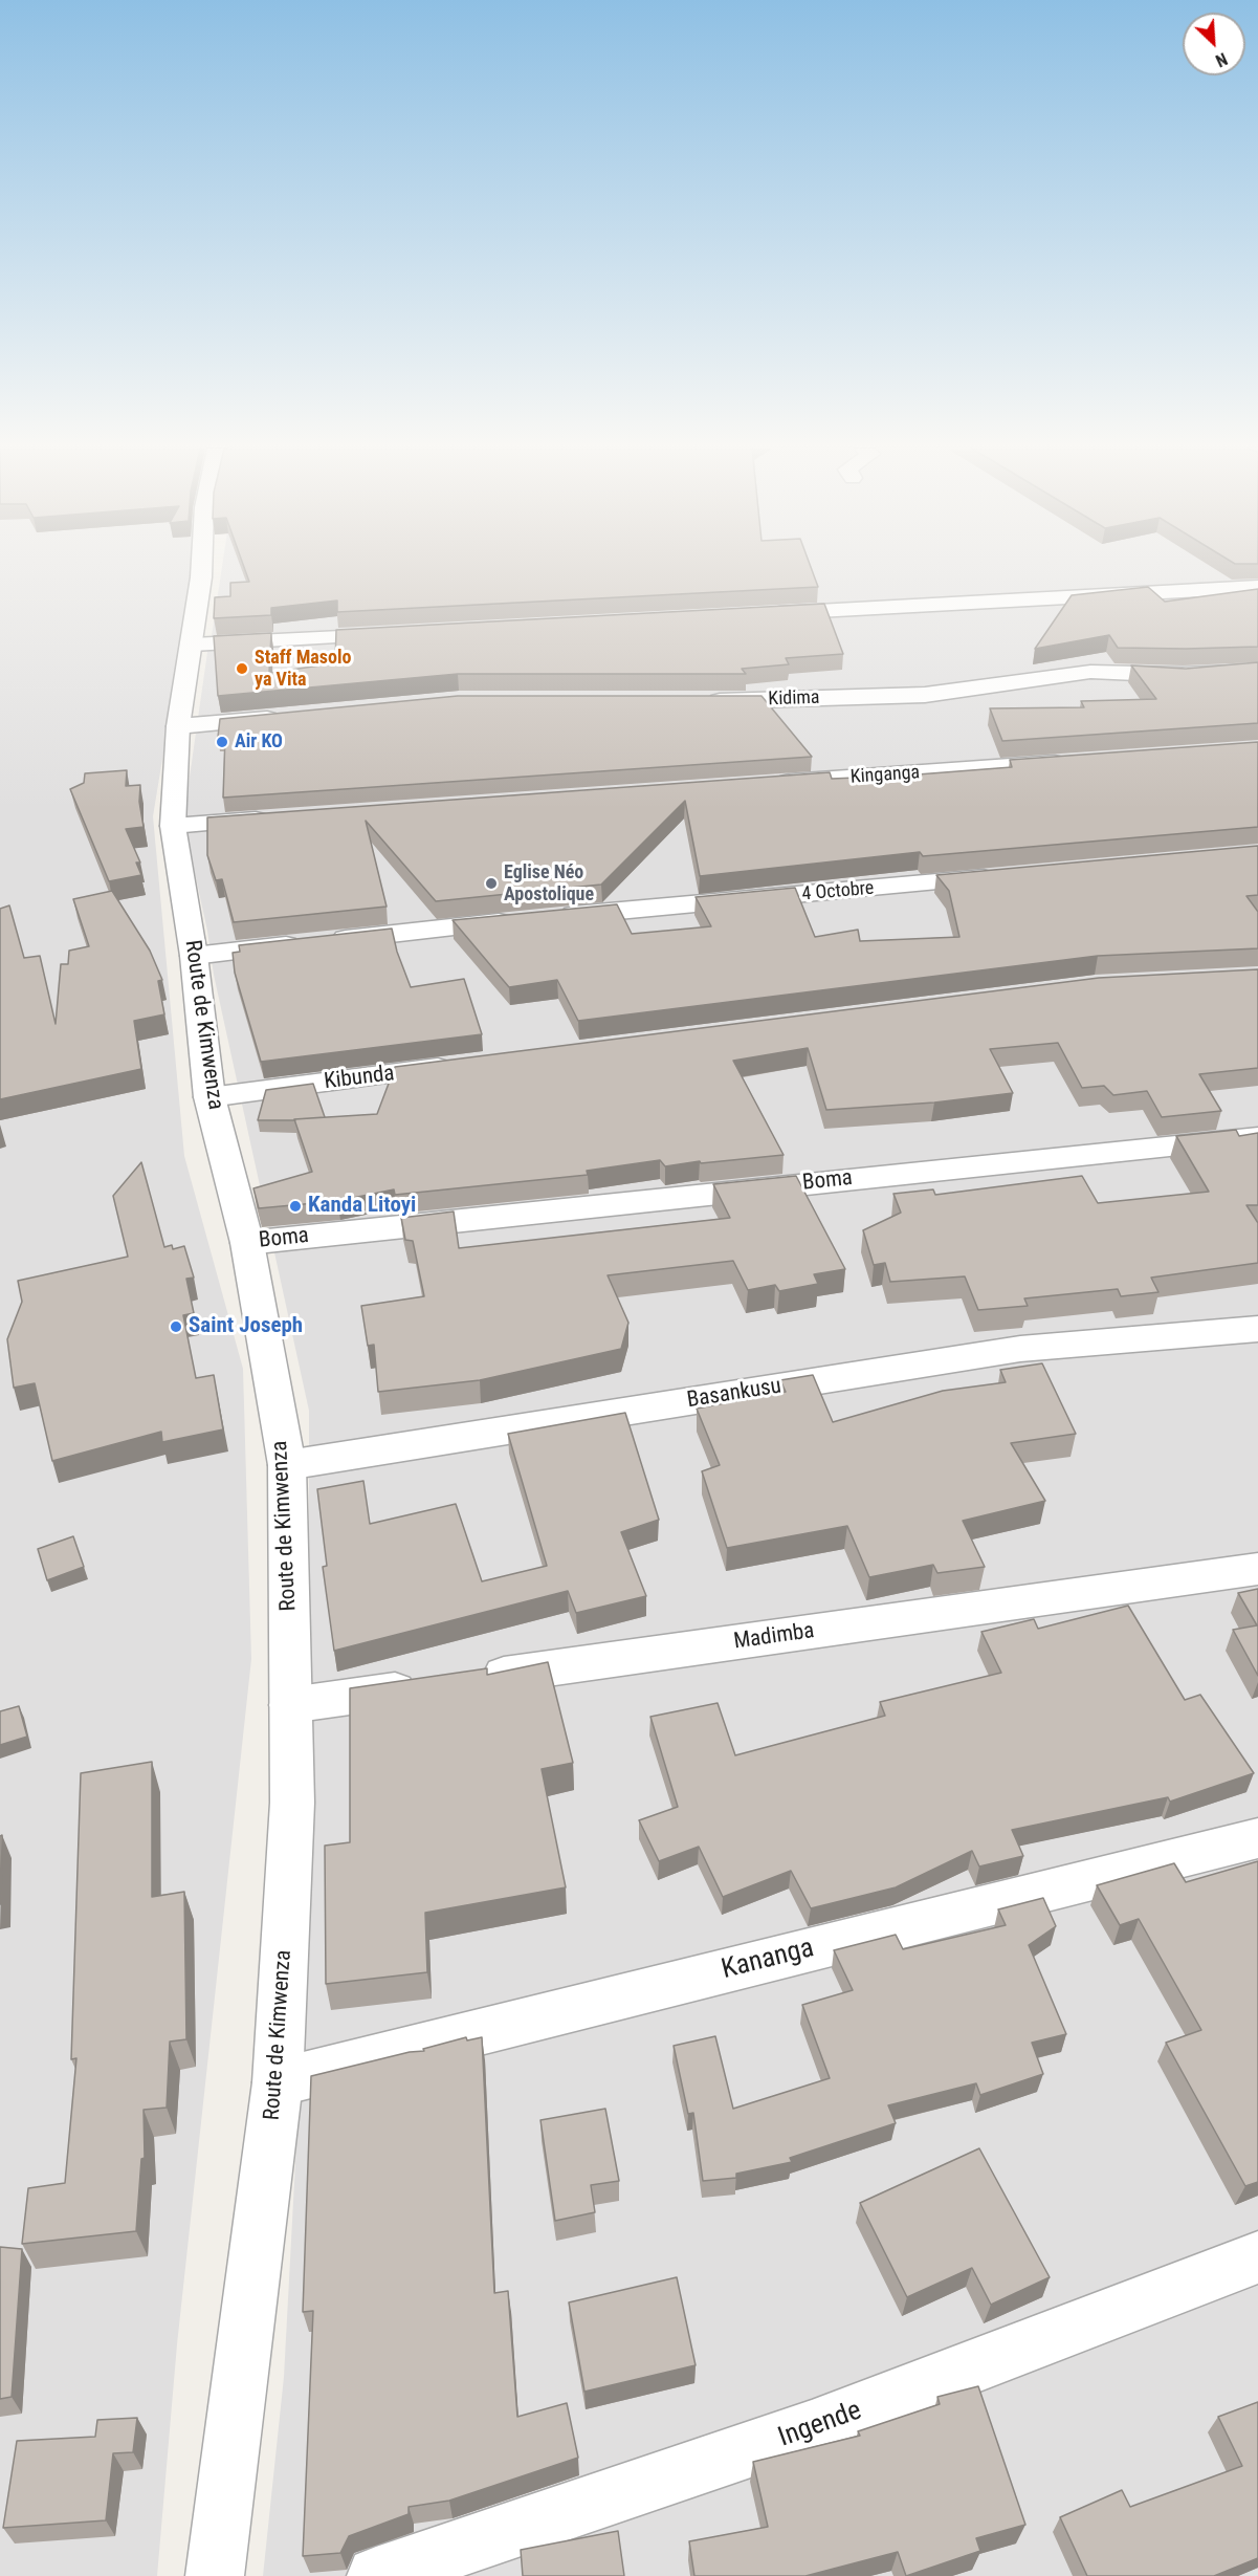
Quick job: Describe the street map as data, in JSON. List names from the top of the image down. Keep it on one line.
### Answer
{"streets":{"street":["Kidima","Kinganga","4 Octobre","Route de Kimwenza","Kibunda","Boma","Basankusu","Madimba","Kananga","Ingende"]},"crossings":[["4 Octobre","Route de Kimwenza"],["Route de Kimwenza","Kibunda"],["Route de Kimwenza","Boma"],["Route de Kimwenza","Basankusu"],["Route de Kimwenza","Madimba"],["Route de Kimwenza","Kananga"]],"places":["Staff Masolo ya Vita","Air KO","Eglise Néo Apostolique","Kanda Litoyi","Saint Joseph"],"north":"bottom right"}
